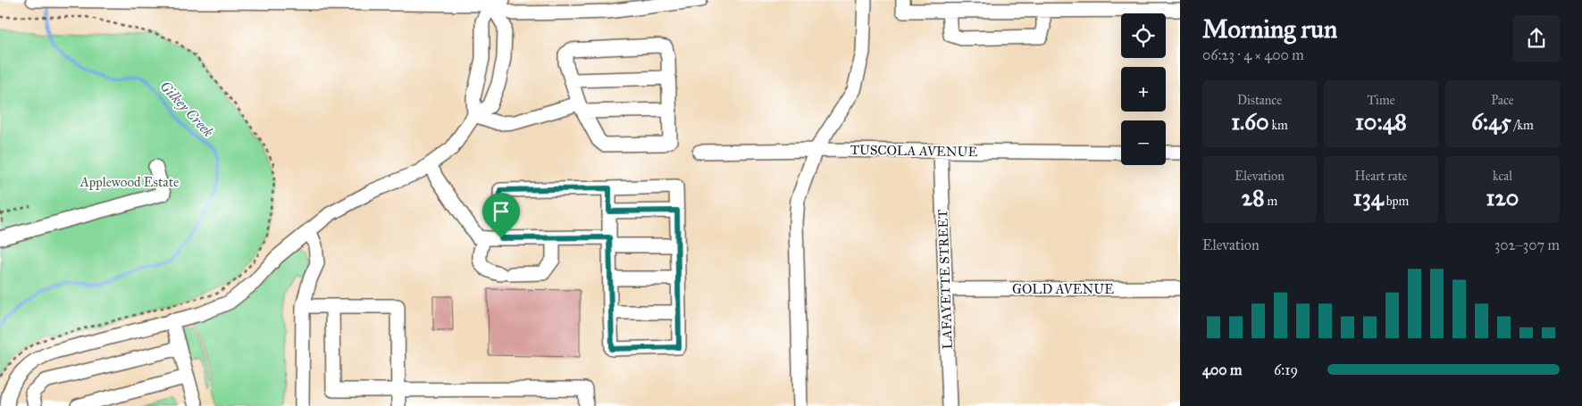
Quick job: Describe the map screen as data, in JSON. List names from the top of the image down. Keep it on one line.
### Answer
{"streets":{"street":["TUSCOLA AVENUE","LAFAYETTE STREET","GOLD AVENUE"]},"crossings":[["TUSCOLA AVENUE","LAFAYETTE STREET"],["LAFAYETTE STREET","GOLD AVENUE"]],"water":["Gilkey Creek"],"parks":["Applewood Estate"],"page":{"heading":["Morning run","06:23 · 4 × 400 m"],"map_buttons":["+","−"],"stats":[["Distance","1.60 km"],["Time","10:48"],["Pace","6:45 /km"],["Elevation","28 m"],["Heart rate","134 bpm"],["kcal","120"]],"chart":["Elevation","302–307 m"],"list":[{"name":"400 m","note":"6:19"}]}}
